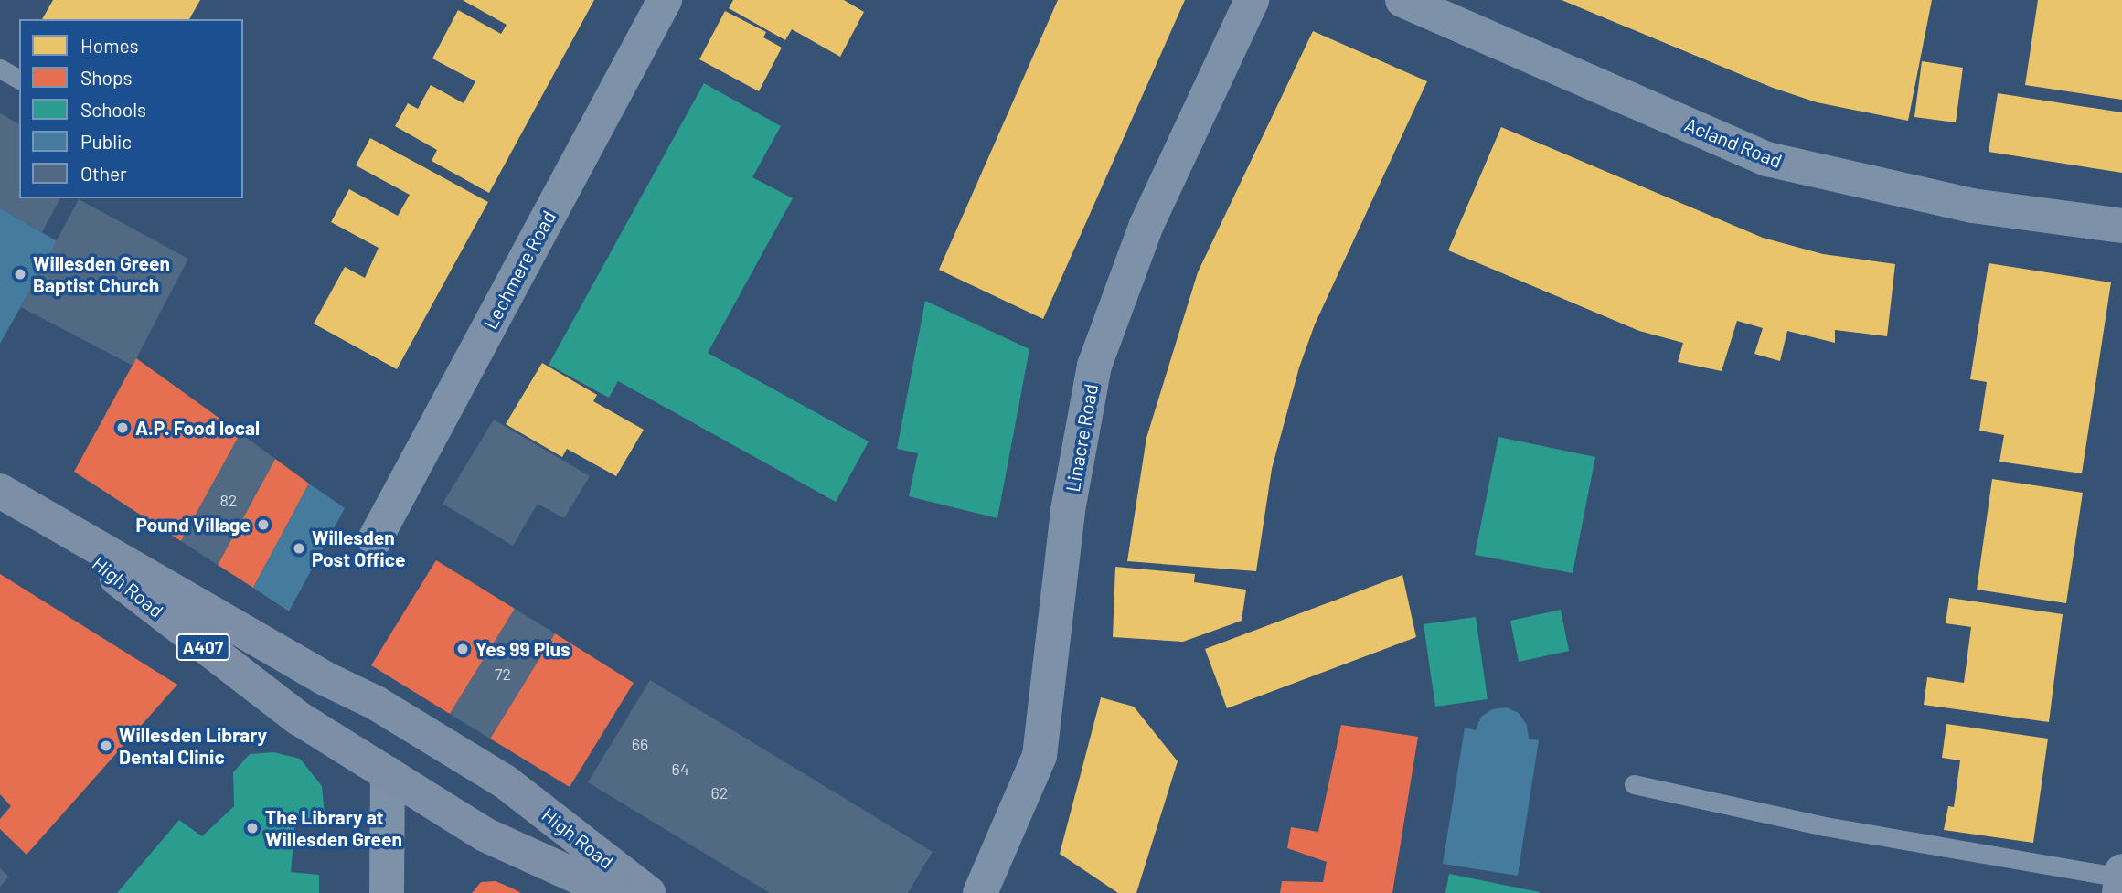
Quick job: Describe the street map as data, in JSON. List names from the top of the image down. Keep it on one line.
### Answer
{"streets":{"main road":["High Road","A407"],"street":["Acland Road","Lechmere Road","Linacre Road"]},"places":["Willesden Green Baptist Church","A.P. Food local","Pound Village","Willesden Post Office","Yes 99 Plus","Willesden Library Dental Clinic","The Library at Willesden Green"],"house_numbers":["82","72","66","64","62"],"legend":["Homes","Shops","Schools","Public","Other"]}
